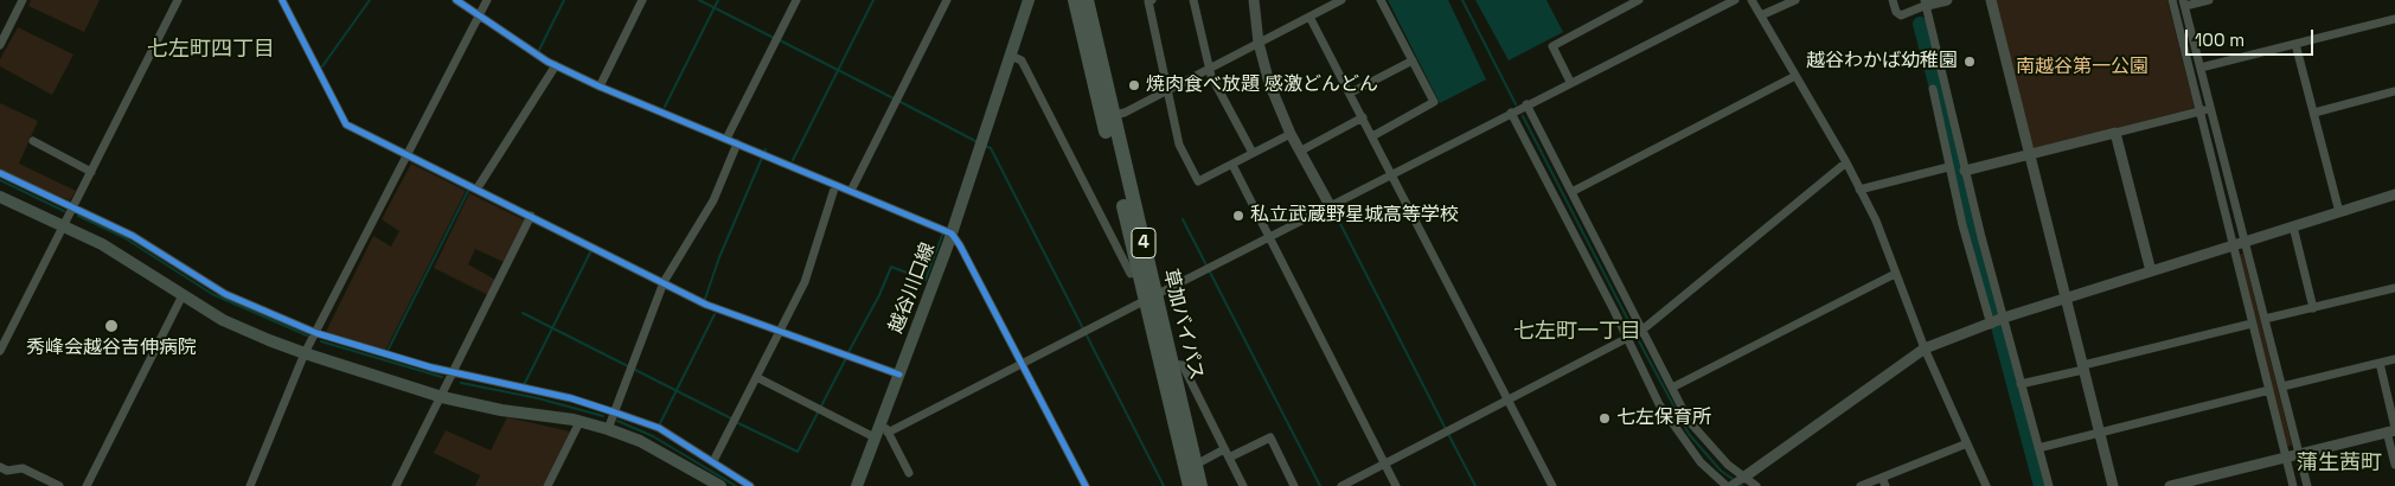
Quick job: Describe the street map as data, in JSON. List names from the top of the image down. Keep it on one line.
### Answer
{"streets":{"highway":["4","草加バイパス"],"main road":["越谷川口線"]},"districts":["七左町四丁目","七左町一丁目","蒲生茜町"],"parks":["南越谷第一公園"],"places":["越谷わかば幼稚園","焼肉食べ放題 感激どんどん","私立武蔵野星城高等学校","秀峰会越谷吉伸病院","七左保育所"],"scale_bar":"100 m"}
